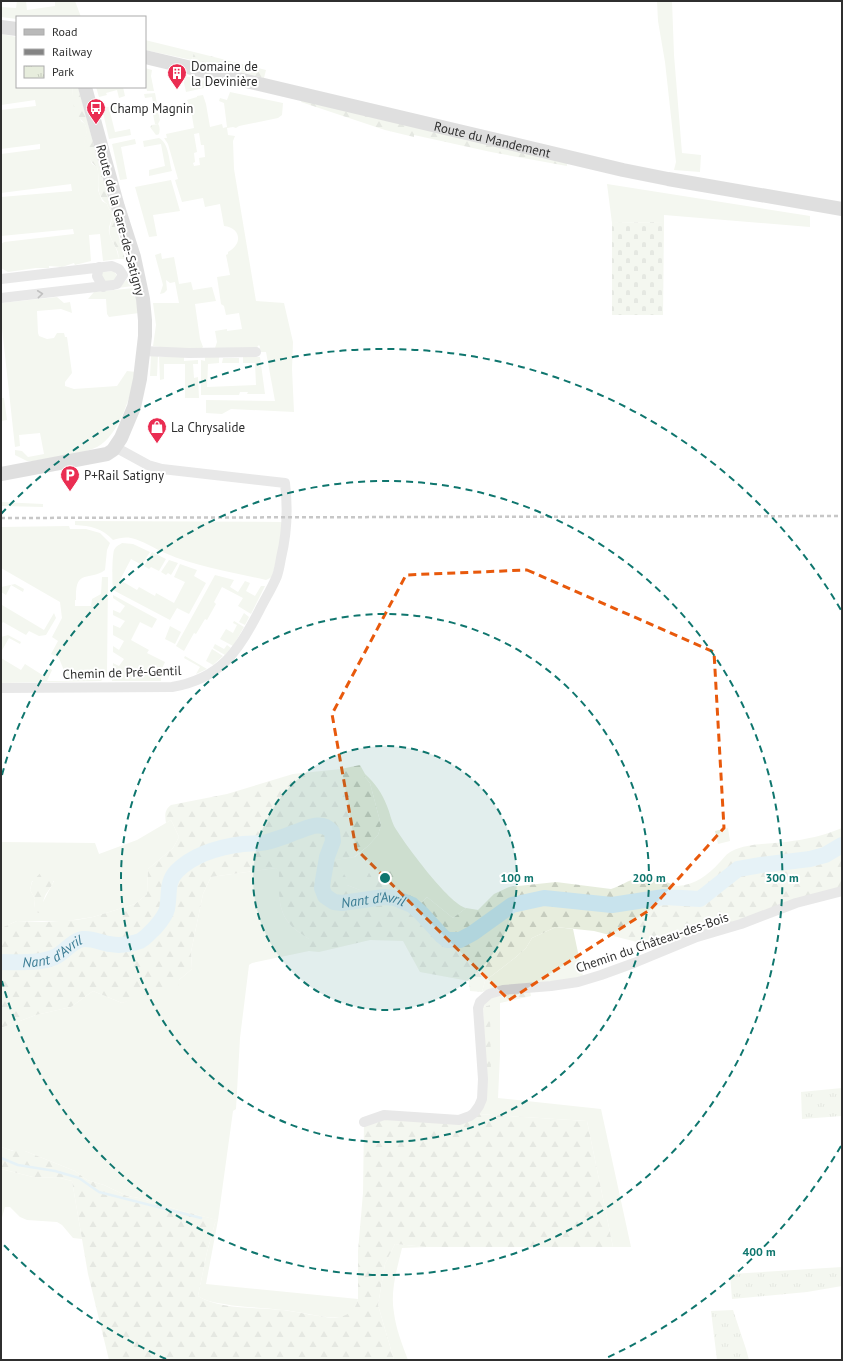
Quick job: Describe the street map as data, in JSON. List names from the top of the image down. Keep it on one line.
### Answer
{"streets":{"main road":["Route du Mandement","Route de la Gare-de-Satigny"],"street":["Chemin de Pré-Gentil","Chemin du Château-des-Bois"]},"crossings":[["Route de la Gare-de-Satigny","Chemin de Pré-Gentil"]],"water":["Nant d'Avril"],"places":{"building":["Domaine de la Devinière"],"bus stop":["Champ Magnin"],"shop":["La Chrysalide"],"parking":["P+Rail Satigny"]},"legend":["Road","Railway","Park"],"rings":["100 m","200 m","300 m","400 m"]}
